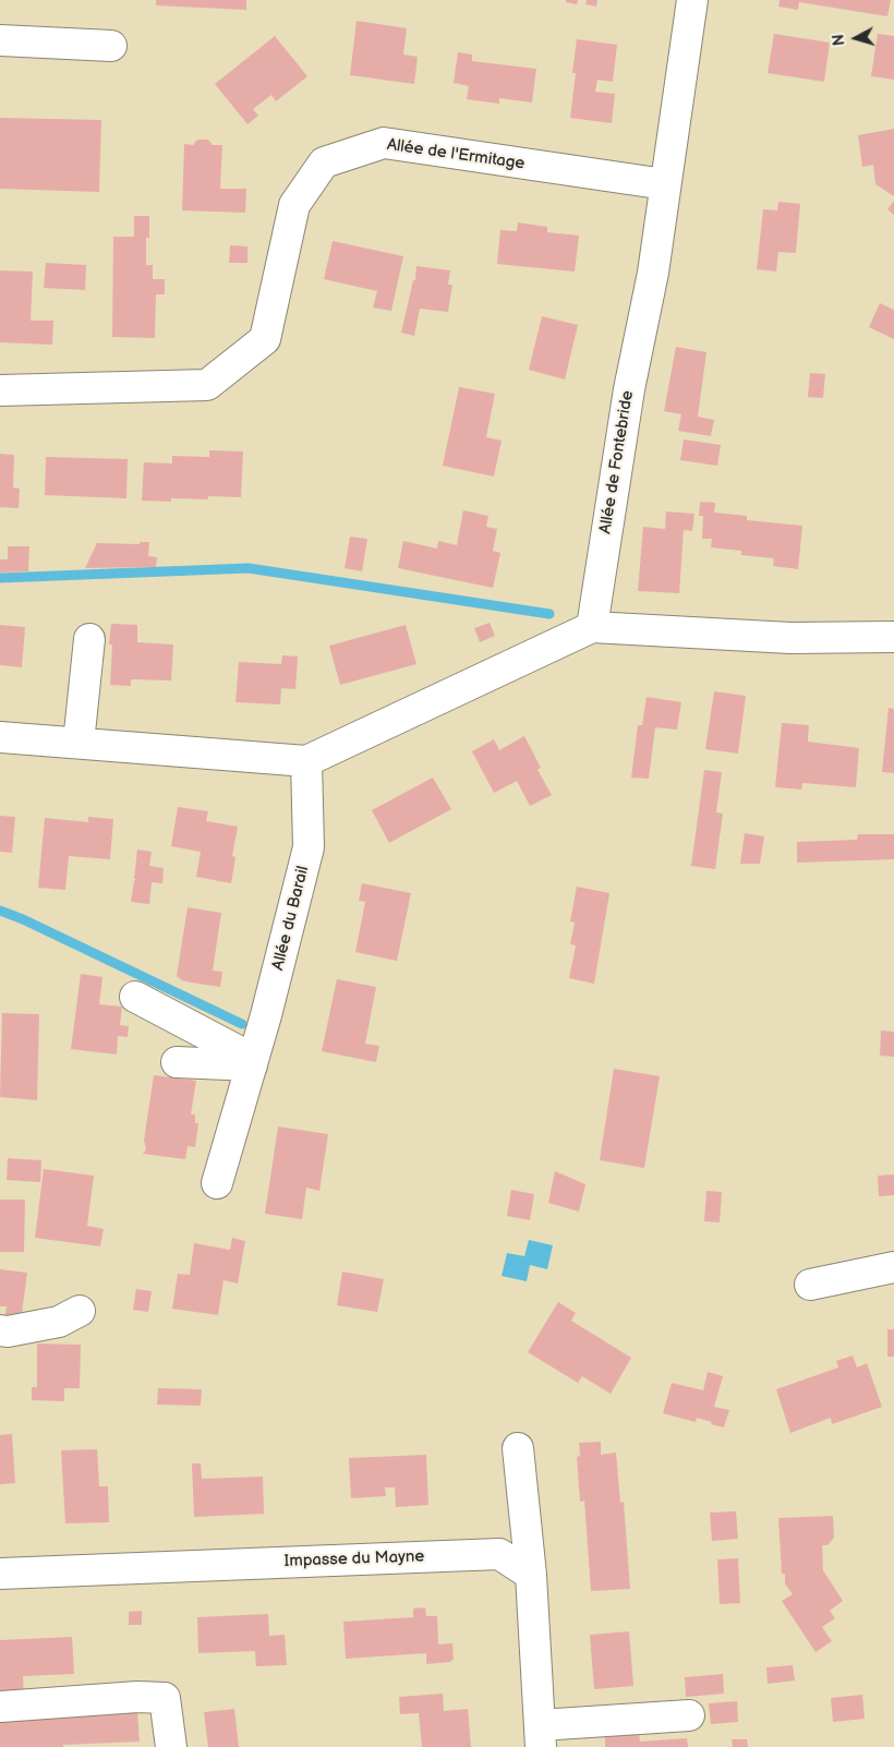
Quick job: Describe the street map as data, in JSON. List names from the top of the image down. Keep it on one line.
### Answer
{"streets":{"street":["Allée de l'Ermitage","Allée de Fontebride","Allée du Barail","Impasse du Mayne"]},"crossings":[["Allée de l'Ermitage","Allée de Fontebride"]],"north":"left"}
